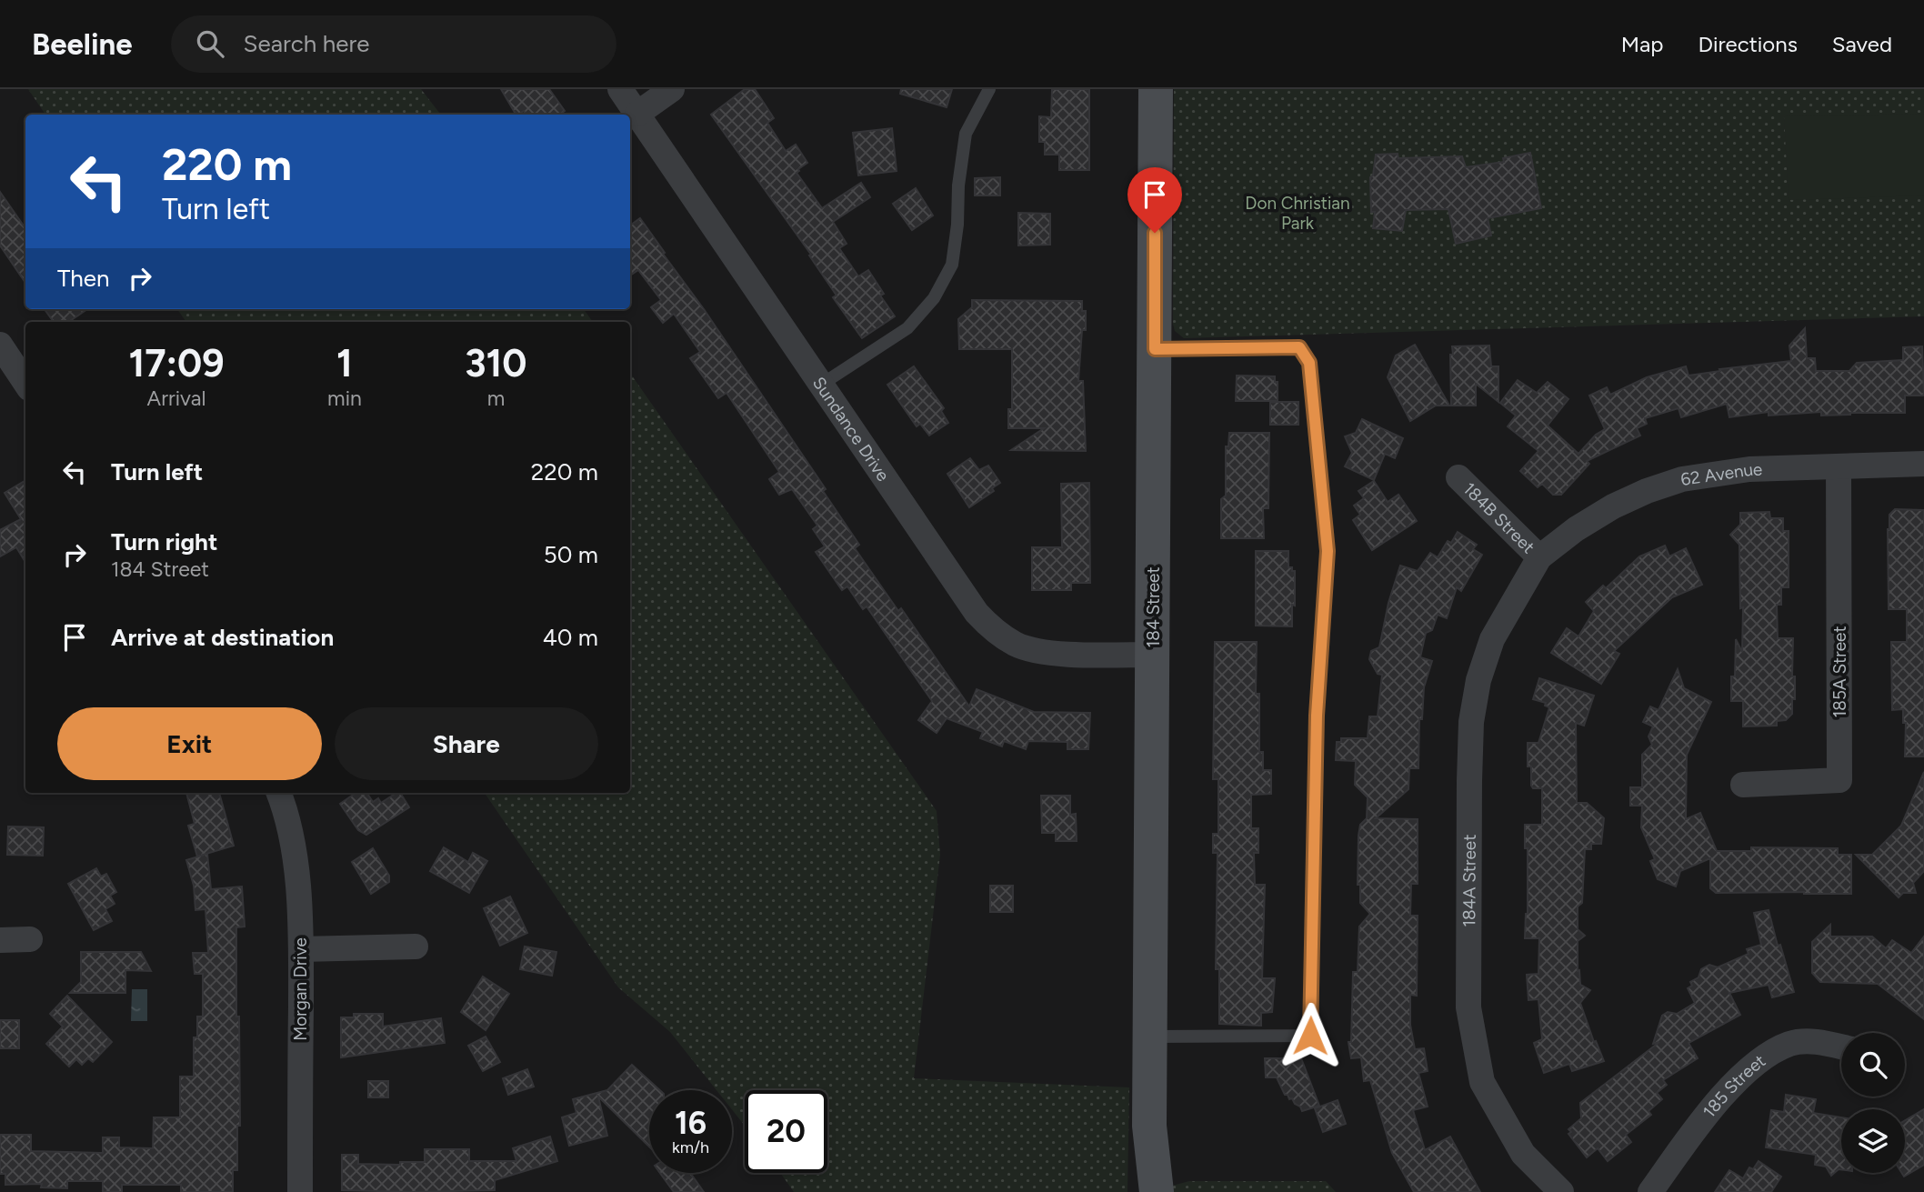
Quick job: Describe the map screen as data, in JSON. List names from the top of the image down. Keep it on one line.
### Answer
{"streets":{"main road":["184 Street"],"street":["Sundance Drive","62 Avenue","184B Street","185A Street","184A Street","Morgan Drive","185 Street"]},"crossings":[["Sundance Drive","184 Street"],["62 Avenue","184B Street"],["62 Avenue","185A Street"],["62 Avenue","184A Street"],["184B Street","184A Street"]],"parks":["Don Christian Park"],"page":{"header":"Beeline","search":"Search here","nav":["Map","Directions","Saved"],"turn":["220 m","Turn left"],"then":"Then","eta":["17:09","Arrival","1","min","310","m"],"list":[{"name":"Turn left","value":"220 m"},{"name":"Turn right","note":"184 Street","value":"50 m"},{"name":"Arrive at destination","value":"40 m"}],"buttons":["Exit","Share"],"speed":"16 km/h","limit":"20"}}
